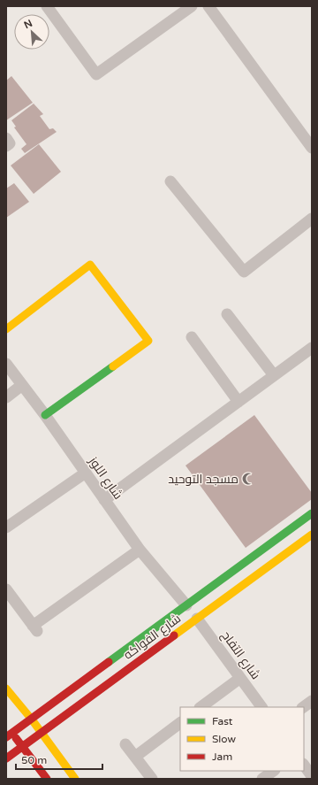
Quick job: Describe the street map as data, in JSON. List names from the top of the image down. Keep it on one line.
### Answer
{"streets":{"street":["شارع اللوز","شارع الفواكه","شارع التفاح"]},"crossings":[["شارع الفواكه","شارع التفاح"]],"places":{"mosque":["مسجد التوحيد"]},"legend":["Fast","Slow","Jam"],"scale_bar":"50 m","north":"top left"}
